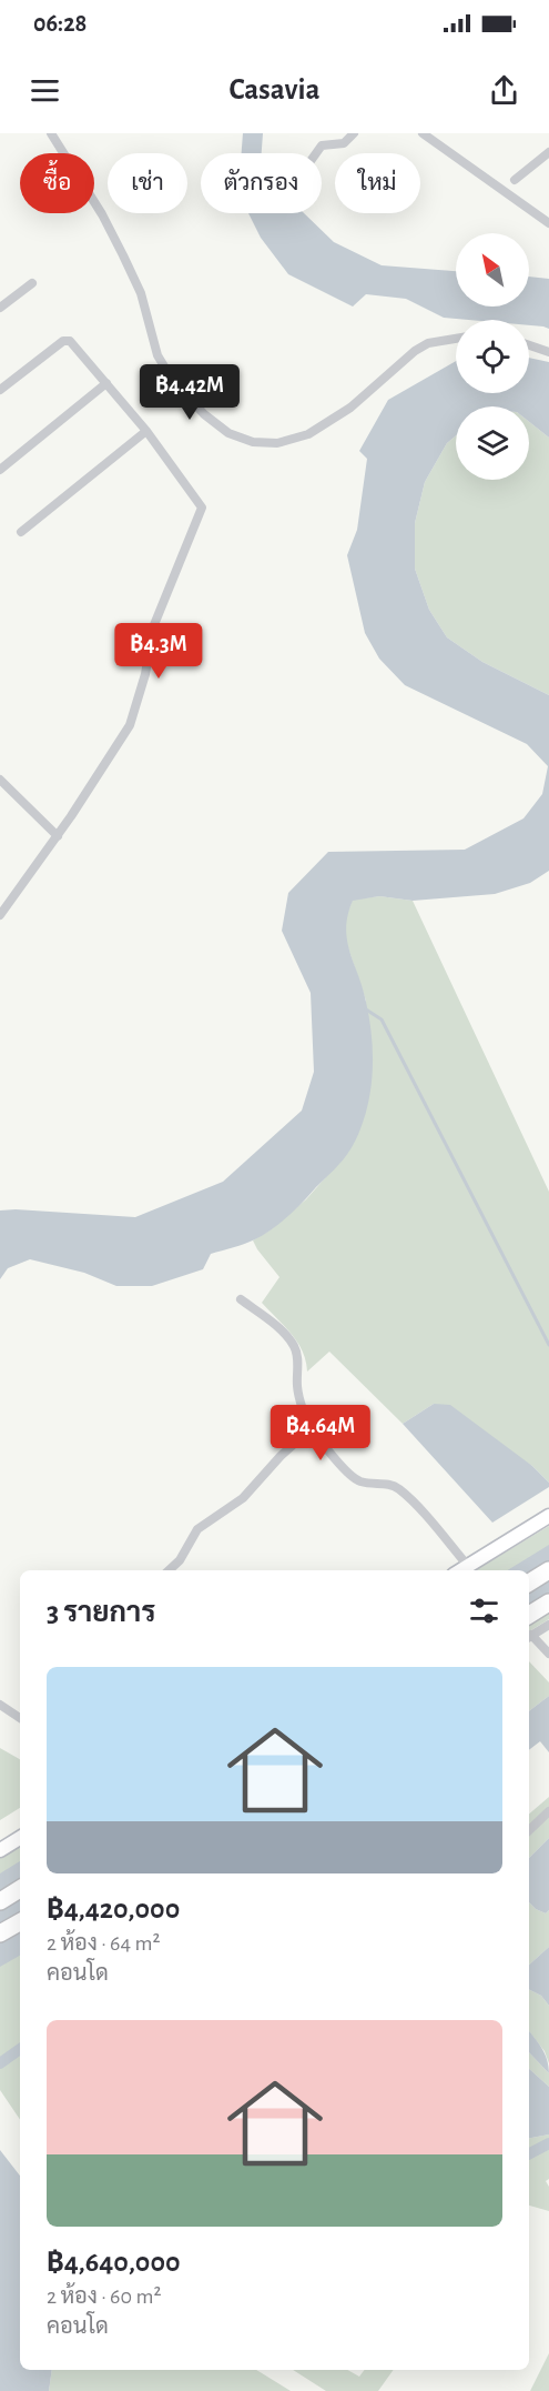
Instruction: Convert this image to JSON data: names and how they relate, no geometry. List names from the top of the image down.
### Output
{
  "north": "top left",
  "page": {
    "status": "06:28",
    "header": "Casavia",
    "chip": [
      "ซื้อ",
      "เช่า",
      "ตัวกรอง",
      "ใหม่"
    ],
    "price": ["฿4.42M", "฿4.3M", "฿4.64M"],
    "heading": "3 รายการ",
    "list": [
      {
        "name": "฿4,420,000",
        "note": "2 ห้อง · 64 m² · คอนโด"
      },
      {
        "name": "฿4,640,000",
        "note": "2 ห้อง · 60 m² · คอนโด"
      }
    ]
  }
}
